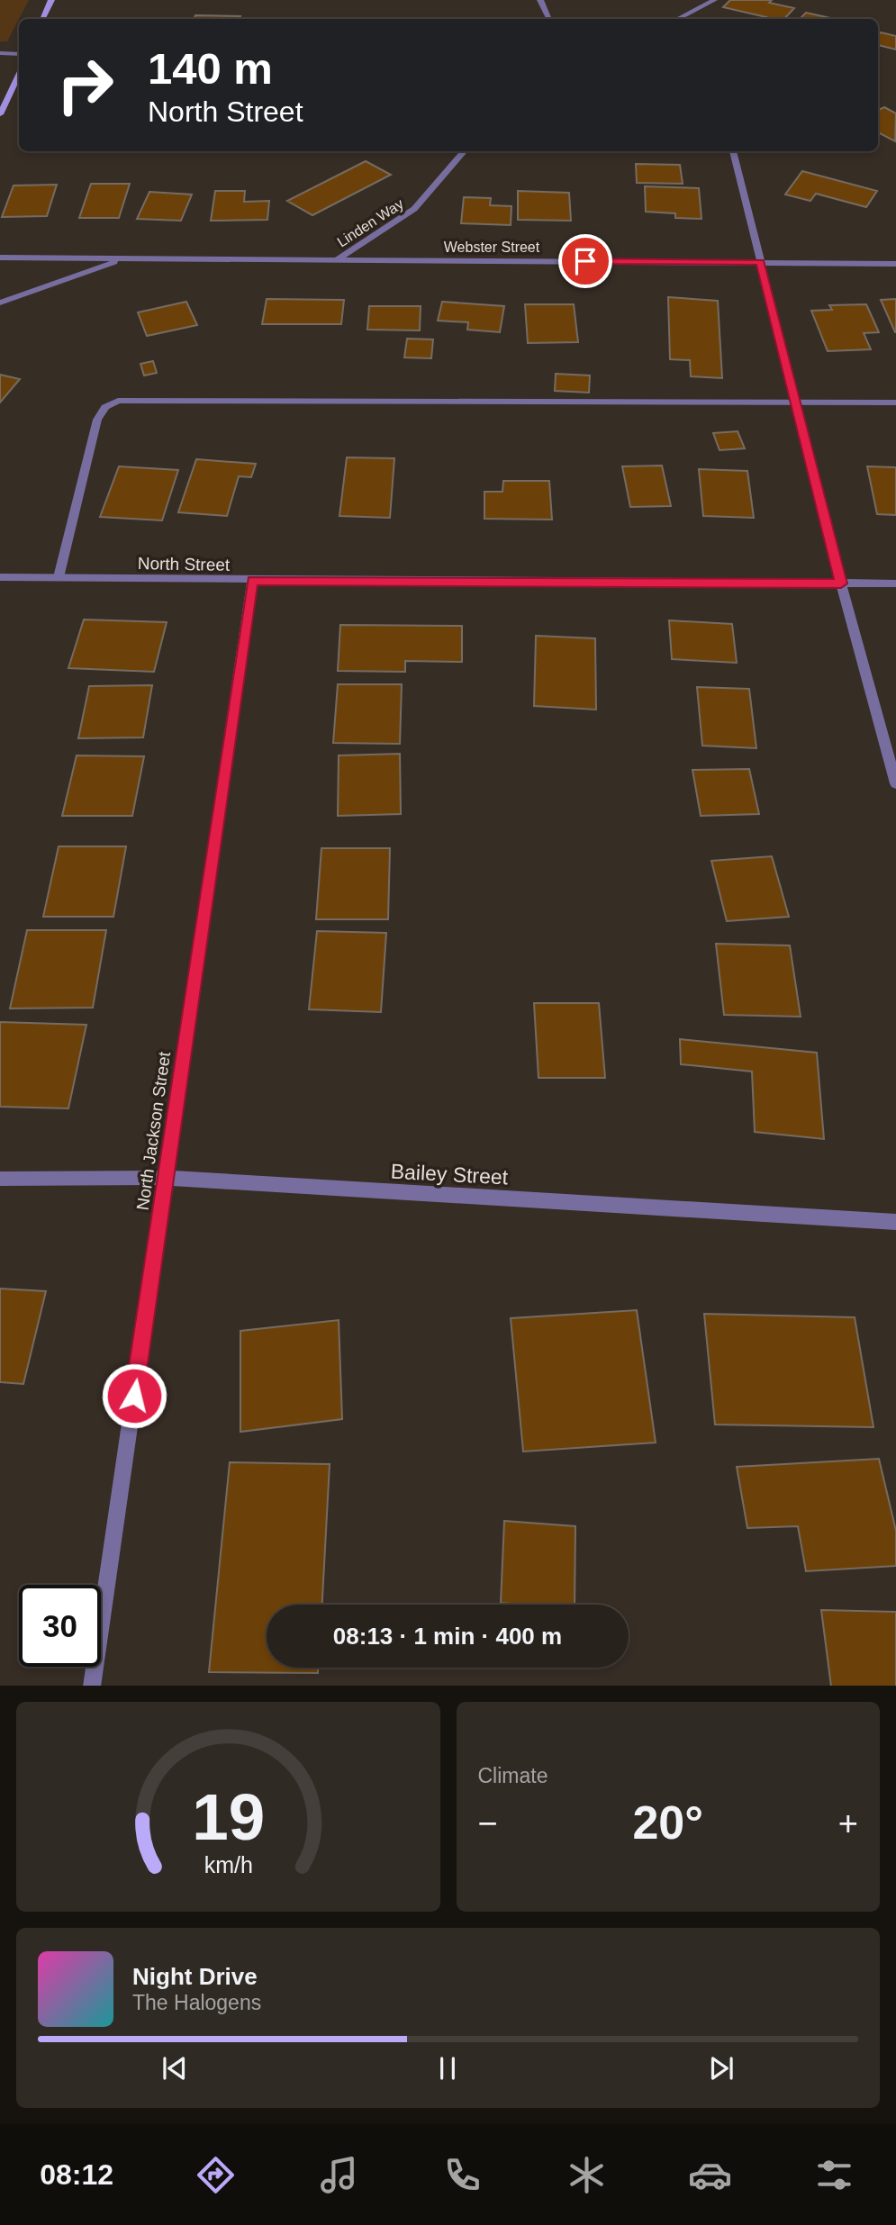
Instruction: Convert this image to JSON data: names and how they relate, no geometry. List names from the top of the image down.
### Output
{
  "streets": {
    "street": [
      "Linden Way",
      "Webster Street",
      "North Street",
      "North Jackson Street",
      "Bailey Street"
    ]
  },
  "crossings": [
    ["Linden Way", "Webster Street"],
    ["North Street", "North Jackson Street"],
    ["North Jackson Street", "Bailey Street"]
  ],
  "page": {
    "turn": ["140 m", "North Street"],
    "limit": "30",
    "trip": "08:13 · 1 min · 400 m",
    "tile": "Climate",
    "heat": ["−", "20°", "+"],
    "song": ["Night Drive", "The Halogens"],
    "tabs": "08:12",
    "gauge": ["19", "km/h"]
  }
}
